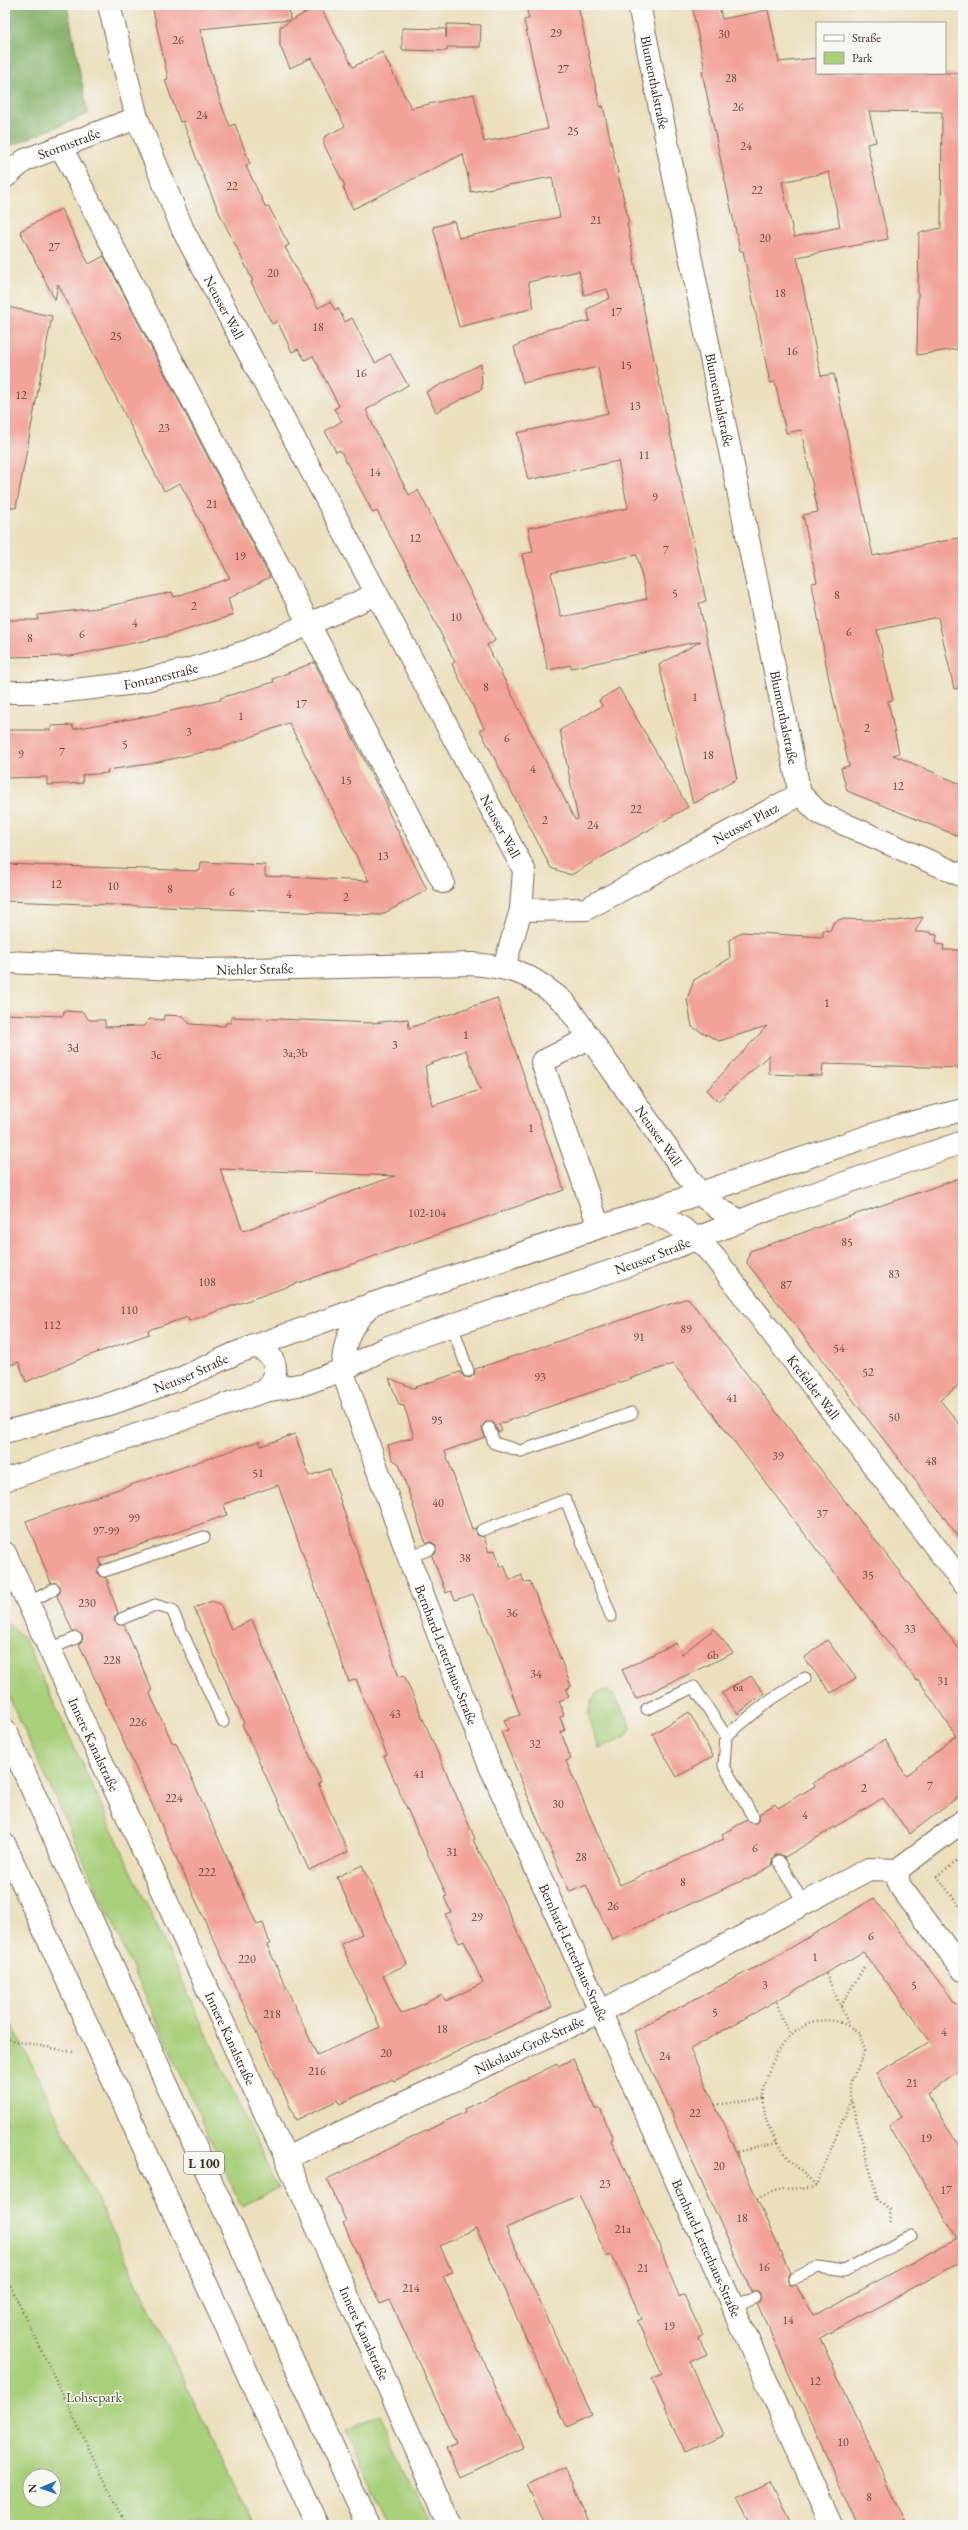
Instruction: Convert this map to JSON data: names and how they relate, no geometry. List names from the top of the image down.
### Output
{
  "streets": {
    "street": [
      "Blumenthalstraße",
      "Stormstraße",
      "Neusser Wall",
      "Fontanestraße",
      "Neusser Platz",
      "Niehler Straße",
      "Neusser Straße",
      "Krefelder Wall",
      "Bernhard-Letterhaus-Straße",
      "Innere Kanalstraße",
      "Nikolaus-Groß-Straße",
      "L 100"
    ]
  },
  "crossings": [
    ["Blumenthalstraße", "Neusser Platz"],
    ["Stormstraße", "Neusser Wall"],
    ["Neusser Wall", "Neusser Platz"],
    ["Neusser Wall", "Niehler Straße"],
    ["Neusser Wall", "Neusser Straße"],
    ["Neusser Straße", "Krefelder Wall"],
    ["Neusser Straße", "Bernhard-Letterhaus-Straße"],
    ["Bernhard-Letterhaus-Straße", "Nikolaus-Groß-Straße"],
    ["Innere Kanalstraße", "Nikolaus-Groß-Straße"]
  ],
  "parks": ["Lohsepark"],
  "house_numbers": [
    "29",
    "30",
    "26",
    "27",
    "28",
    "26",
    "24",
    "25",
    "24",
    "22",
    "22",
    "21",
    "20",
    "27",
    "20",
    "18",
    "17",
    "18",
    "25",
    "16",
    "15",
    "16",
    "12",
    "13",
    "23",
    "11",
    "14",
    "9",
    "21",
    "12",
    "7",
    "19",
    "5",
    "8",
    "2",
    "10",
    "4",
    "6",
    "6",
    "8",
    "8",
    "1",
    "17",
    "1",
    "2",
    "3",
    "6",
    "5",
    "7",
    "9",
    "18",
    "4",
    "15",
    "12",
    "22",
    "2",
    "24",
    "13",
    "12",
    "10",
    "8",
    "6",
    "4",
    "2",
    "1",
    "1",
    "3",
    "3d",
    "3a;3b",
    "3c",
    "1",
    "102-104",
    "85",
    "83",
    "108",
    "87",
    "110",
    "112",
    "89",
    "91",
    "54",
    "52",
    "93",
    "41",
    "50",
    "95",
    "39",
    "48",
    "51",
    "40",
    "37",
    "99",
    "97-99",
    "38",
    "35",
    "230",
    "36",
    "33",
    "6b",
    "228",
    "34",
    "31",
    "6a",
    "43",
    "226",
    "32",
    "41",
    "7",
    "2",
    "224",
    "30",
    "4",
    "6",
    "31",
    "28",
    "222",
    "8",
    "26",
    "29",
    "6",
    "1",
    "220",
    "3",
    "5",
    "5",
    "218",
    "18",
    "4",
    "20",
    "24",
    "216",
    "21",
    "22",
    "19",
    "20",
    "23",
    "17",
    "18",
    "21a",
    "16",
    "21",
    "214",
    "14",
    "19",
    "12",
    "10",
    "8"
  ],
  "legend": ["Straße", "Park"],
  "north": "left"
}
